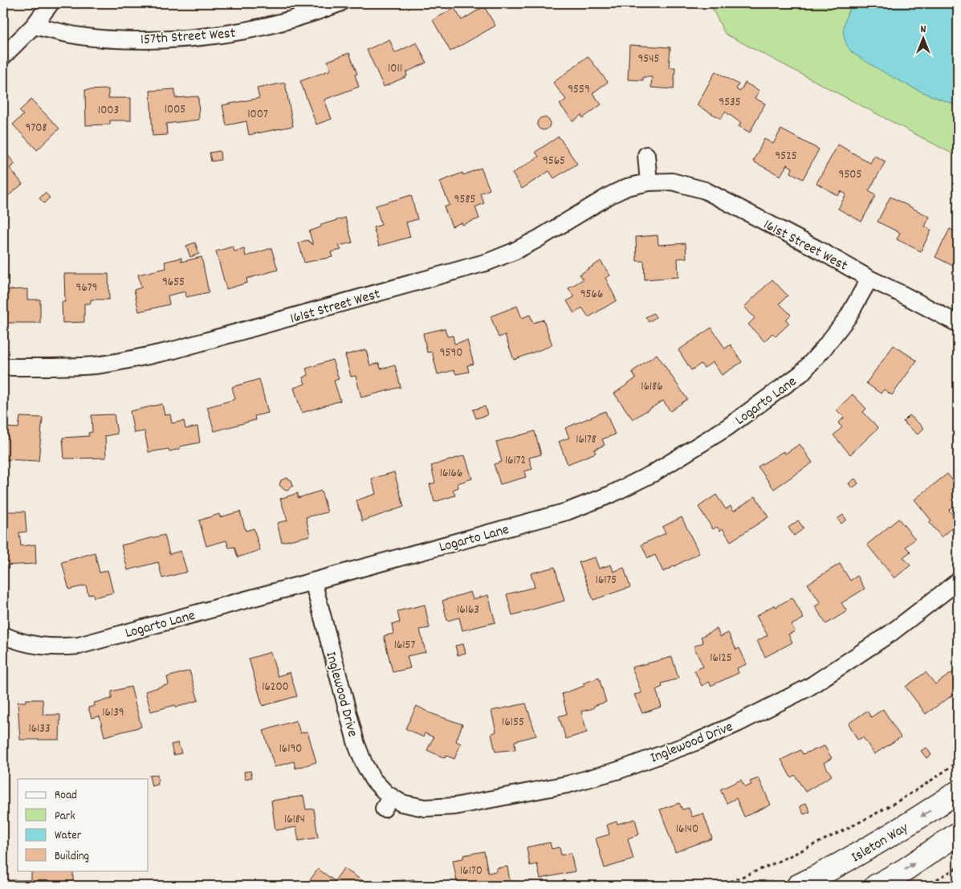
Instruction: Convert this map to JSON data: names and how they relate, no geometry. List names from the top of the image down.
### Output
{
  "streets": {
    "main road": ["Isleton Way"],
    "street": [
      "157th Street West",
      "161st Street West",
      "Logarto Lane",
      "Inglewood Drive"
    ]
  },
  "crossings": [
    ["161st Street West", "Logarto Lane"],
    ["Logarto Lane", "Inglewood Drive"]
  ],
  "house_numbers": [
    "9545",
    "1011",
    "9559",
    "9535",
    "1005",
    "1003",
    "1007",
    "9708",
    "9525",
    "9565",
    "9505",
    "9585",
    "9655",
    "9679",
    "9566",
    "9590",
    "16186",
    "16178",
    "16172",
    "16166",
    "16175",
    "16163",
    "16157",
    "16125",
    "16200",
    "16139",
    "16155",
    "16133",
    "16190",
    "16184",
    "16140",
    "16170"
  ],
  "legend": [
    "Road",
    "Park",
    "Water",
    "Building"
  ],
  "north": "top"
}
